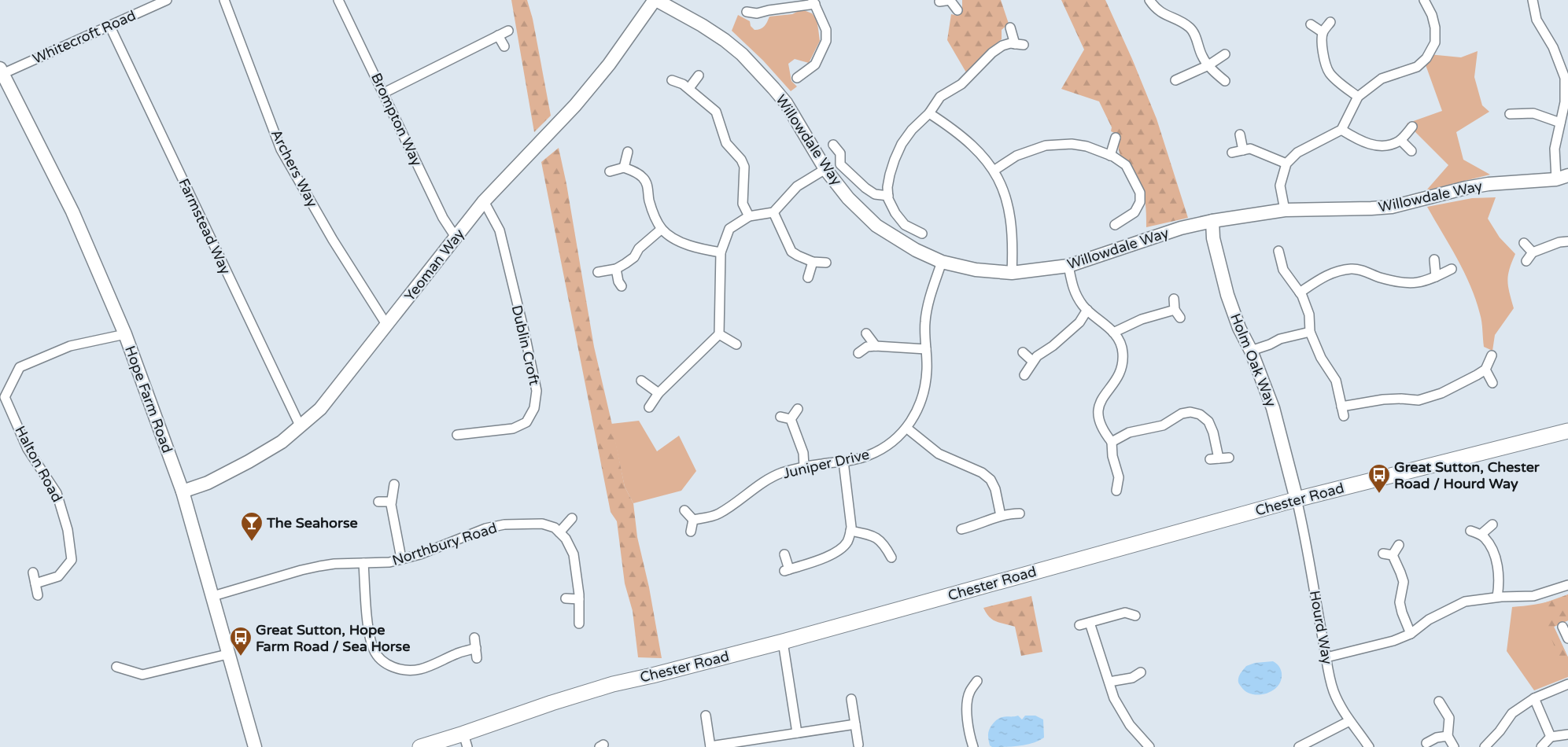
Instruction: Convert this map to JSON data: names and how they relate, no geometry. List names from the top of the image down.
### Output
{
  "streets": {
    "main road": ["Chester Road"],
    "street": [
      "Whitecroft Road",
      "Brompton Way",
      "Willowdale Way",
      "Archers Way",
      "Farmstead Way",
      "Yeoman Way",
      "Dublin Croft",
      "Holm Oak Way",
      "Hope Farm Road",
      "Halton Road",
      "Juniper Drive",
      "Northbury Road",
      "Hourd Way"
    ]
  },
  "crossings": [
    ["Whitecroft Road", "Farmstead Way"],
    ["Whitecroft Road", "Hope Farm Road"],
    ["Brompton Way", "Yeoman Way"],
    ["Willowdale Way", "Yeoman Way"],
    ["Willowdale Way", "Holm Oak Way"],
    ["Willowdale Way", "Juniper Drive"],
    ["Archers Way", "Yeoman Way"],
    ["Farmstead Way", "Yeoman Way"],
    ["Yeoman Way", "Dublin Croft"],
    ["Yeoman Way", "Hope Farm Road"],
    ["Holm Oak Way", "Chester Road"],
    ["Holm Oak Way", "Hourd Way"],
    ["Hope Farm Road", "Halton Road"],
    ["Hope Farm Road", "Northbury Road"],
    ["Chester Road", "Hourd Way"]
  ],
  "places": {
    "bus stop": ["Great Sutton, Chester Road / Hourd Way", "Great Sutton, Hope Farm Road / Sea Horse"],
    "bar": ["The Seahorse"]
  }
}
